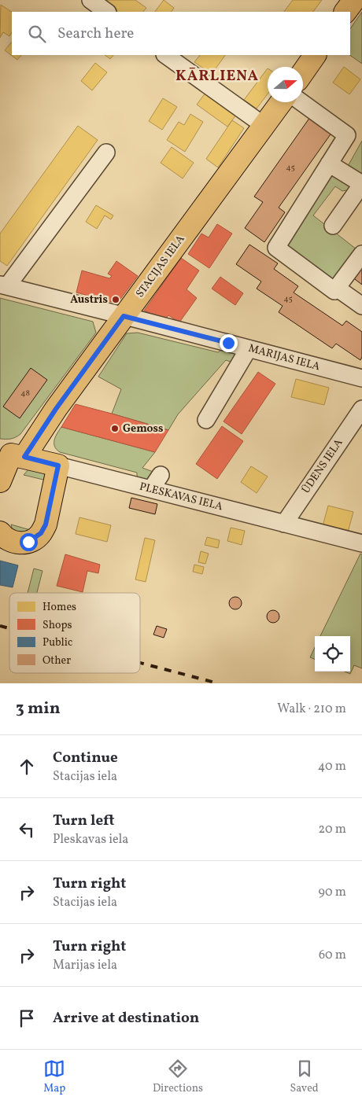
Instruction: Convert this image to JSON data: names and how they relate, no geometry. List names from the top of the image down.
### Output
{
  "streets": {
    "main road": ["STACIJAS IELA", "PLESKAVAS IELA"],
    "street": ["MARIJAS IELA", "ŪDENS IELA"]
  },
  "crossings": [
    ["STACIJAS IELA", "MARIJAS IELA"],
    ["STACIJAS IELA", "PLESKAVAS IELA"],
    ["ŪDENS IELA", "PLESKAVAS IELA"]
  ],
  "districts": ["KĀRLIENA"],
  "places": ["Austris", "Gemoss"],
  "house_numbers": ["45", "45", "48"],
  "legend": [
    "Homes",
    "Shops",
    "Public",
    "Other"
  ],
  "north": "right",
  "page": {
    "search": "Search here",
    "heading": ["3 min", "Walk · 210 m"],
    "list": [
      ["Continue", "Stacijas iela", "40 m"],
      ["Turn left", "Pleskavas iela", "20 m"],
      ["Turn right", "Stacijas iela", "90 m"],
      ["Turn right", "Marijas iela", "60 m"],
      "Arrive at destination"
    ],
    "nav": ["Map", "Directions", "Saved"]
  }
}
